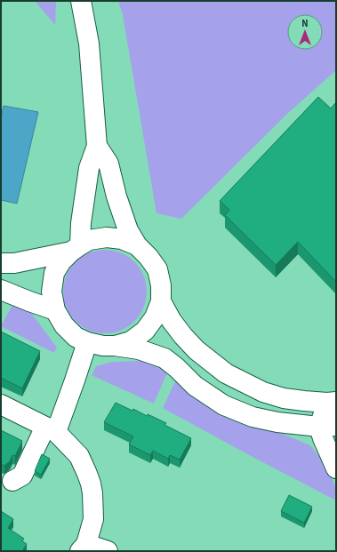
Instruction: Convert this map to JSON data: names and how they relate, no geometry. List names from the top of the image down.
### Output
{
  "north": "top"
}
